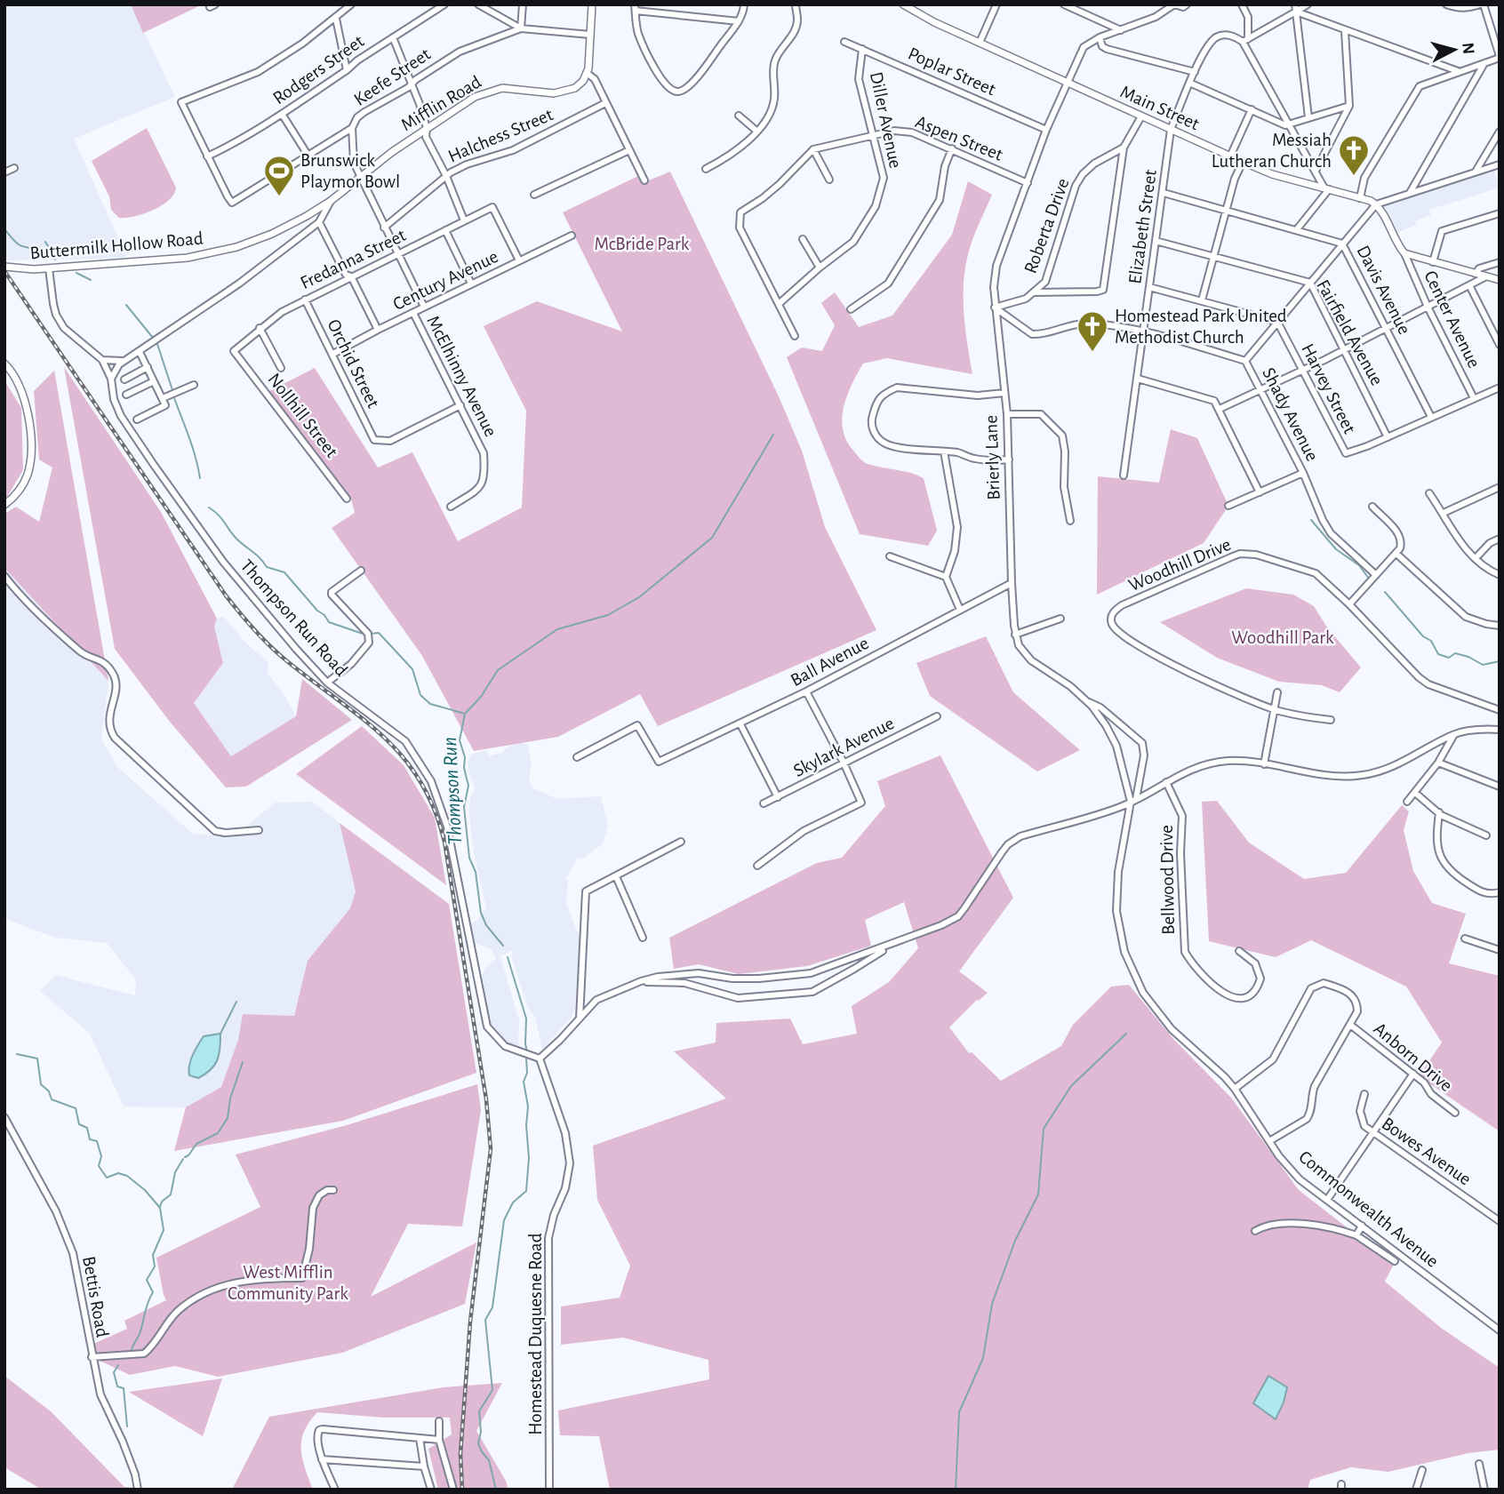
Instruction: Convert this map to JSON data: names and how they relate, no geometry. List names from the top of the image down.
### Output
{
  "streets": {
    "main road": ["Mifflin Road", "Main Street", "Buttermilk Hollow Road"],
    "street": [
      "Rodgers Street",
      "Poplar Street",
      "Keefe Street",
      "Diller Avenue",
      "Halchess Street",
      "Aspen Street",
      "Roberta Drive",
      "Elizabeth Street",
      "Fredanna Street",
      "Century Avenue",
      "Davis Avenue",
      "Center Avenue",
      "Fairfield Avenue",
      "Orchid Street",
      "McElhinny Avenue",
      "Harvey Street",
      "Shady Avenue",
      "Nollhill Street",
      "Brierly Lane",
      "Woodhill Drive",
      "Thompson Run Road",
      "Ball Avenue",
      "Skylark Avenue",
      "Bellwood Drive",
      "Anborn Drive",
      "Bowes Avenue",
      "Commonwealth Avenue",
      "Bettis Road",
      "Homestead Duquesne Road"
    ]
  },
  "crossings": [
    ["Rodgers Street", "Keefe Street"],
    ["Poplar Street", "Diller Avenue"],
    ["Poplar Street", "Brierly Lane"],
    ["Keefe Street", "McElhinny Avenue"],
    ["Mifflin Road", "Buttermilk Hollow Road"],
    ["Mifflin Road", "McElhinny Avenue"],
    ["Main Street", "Elizabeth Street"],
    ["Main Street", "Brierly Lane"],
    ["Diller Avenue", "Aspen Street"],
    ["Halchess Street", "McElhinny Avenue"],
    ["Aspen Street", "Brierly Lane"],
    ["Roberta Drive", "Shady Avenue"],
    ["Roberta Drive", "Brierly Lane"],
    ["Elizabeth Street", "Davis Avenue"],
    ["Elizabeth Street", "Fairfield Avenue"],
    ["Elizabeth Street", "Shady Avenue"],
    ["Buttermilk Hollow Road", "Thompson Run Road"],
    ["Fredanna Street", "Century Avenue"],
    ["Fredanna Street", "Orchid Street"],
    ["Fredanna Street", "McElhinny Avenue"],
    ["Fredanna Street", "Nollhill Street"],
    ["Century Avenue", "Orchid Street"],
    ["Century Avenue", "McElhinny Avenue"],
    ["Fairfield Avenue", "Harvey Street"],
    ["Orchid Street", "McElhinny Avenue"],
    ["Shady Avenue", "Brierly Lane"],
    ["Brierly Lane", "Ball Avenue"],
    ["Brierly Lane", "Commonwealth Avenue"],
    ["Thompson Run Road", "Homestead Duquesne Road"]
  ],
  "water": ["Thompson Run"],
  "parks": ["McBride Park", "Woodhill Park", "West Mifflin Community Park"],
  "places": {
    "church": ["Messiah Lutheran Church", "Homestead Park United Methodist Church"],
    "sports": ["Brunswick Playmor Bowl"]
  },
  "north": "right"
}
